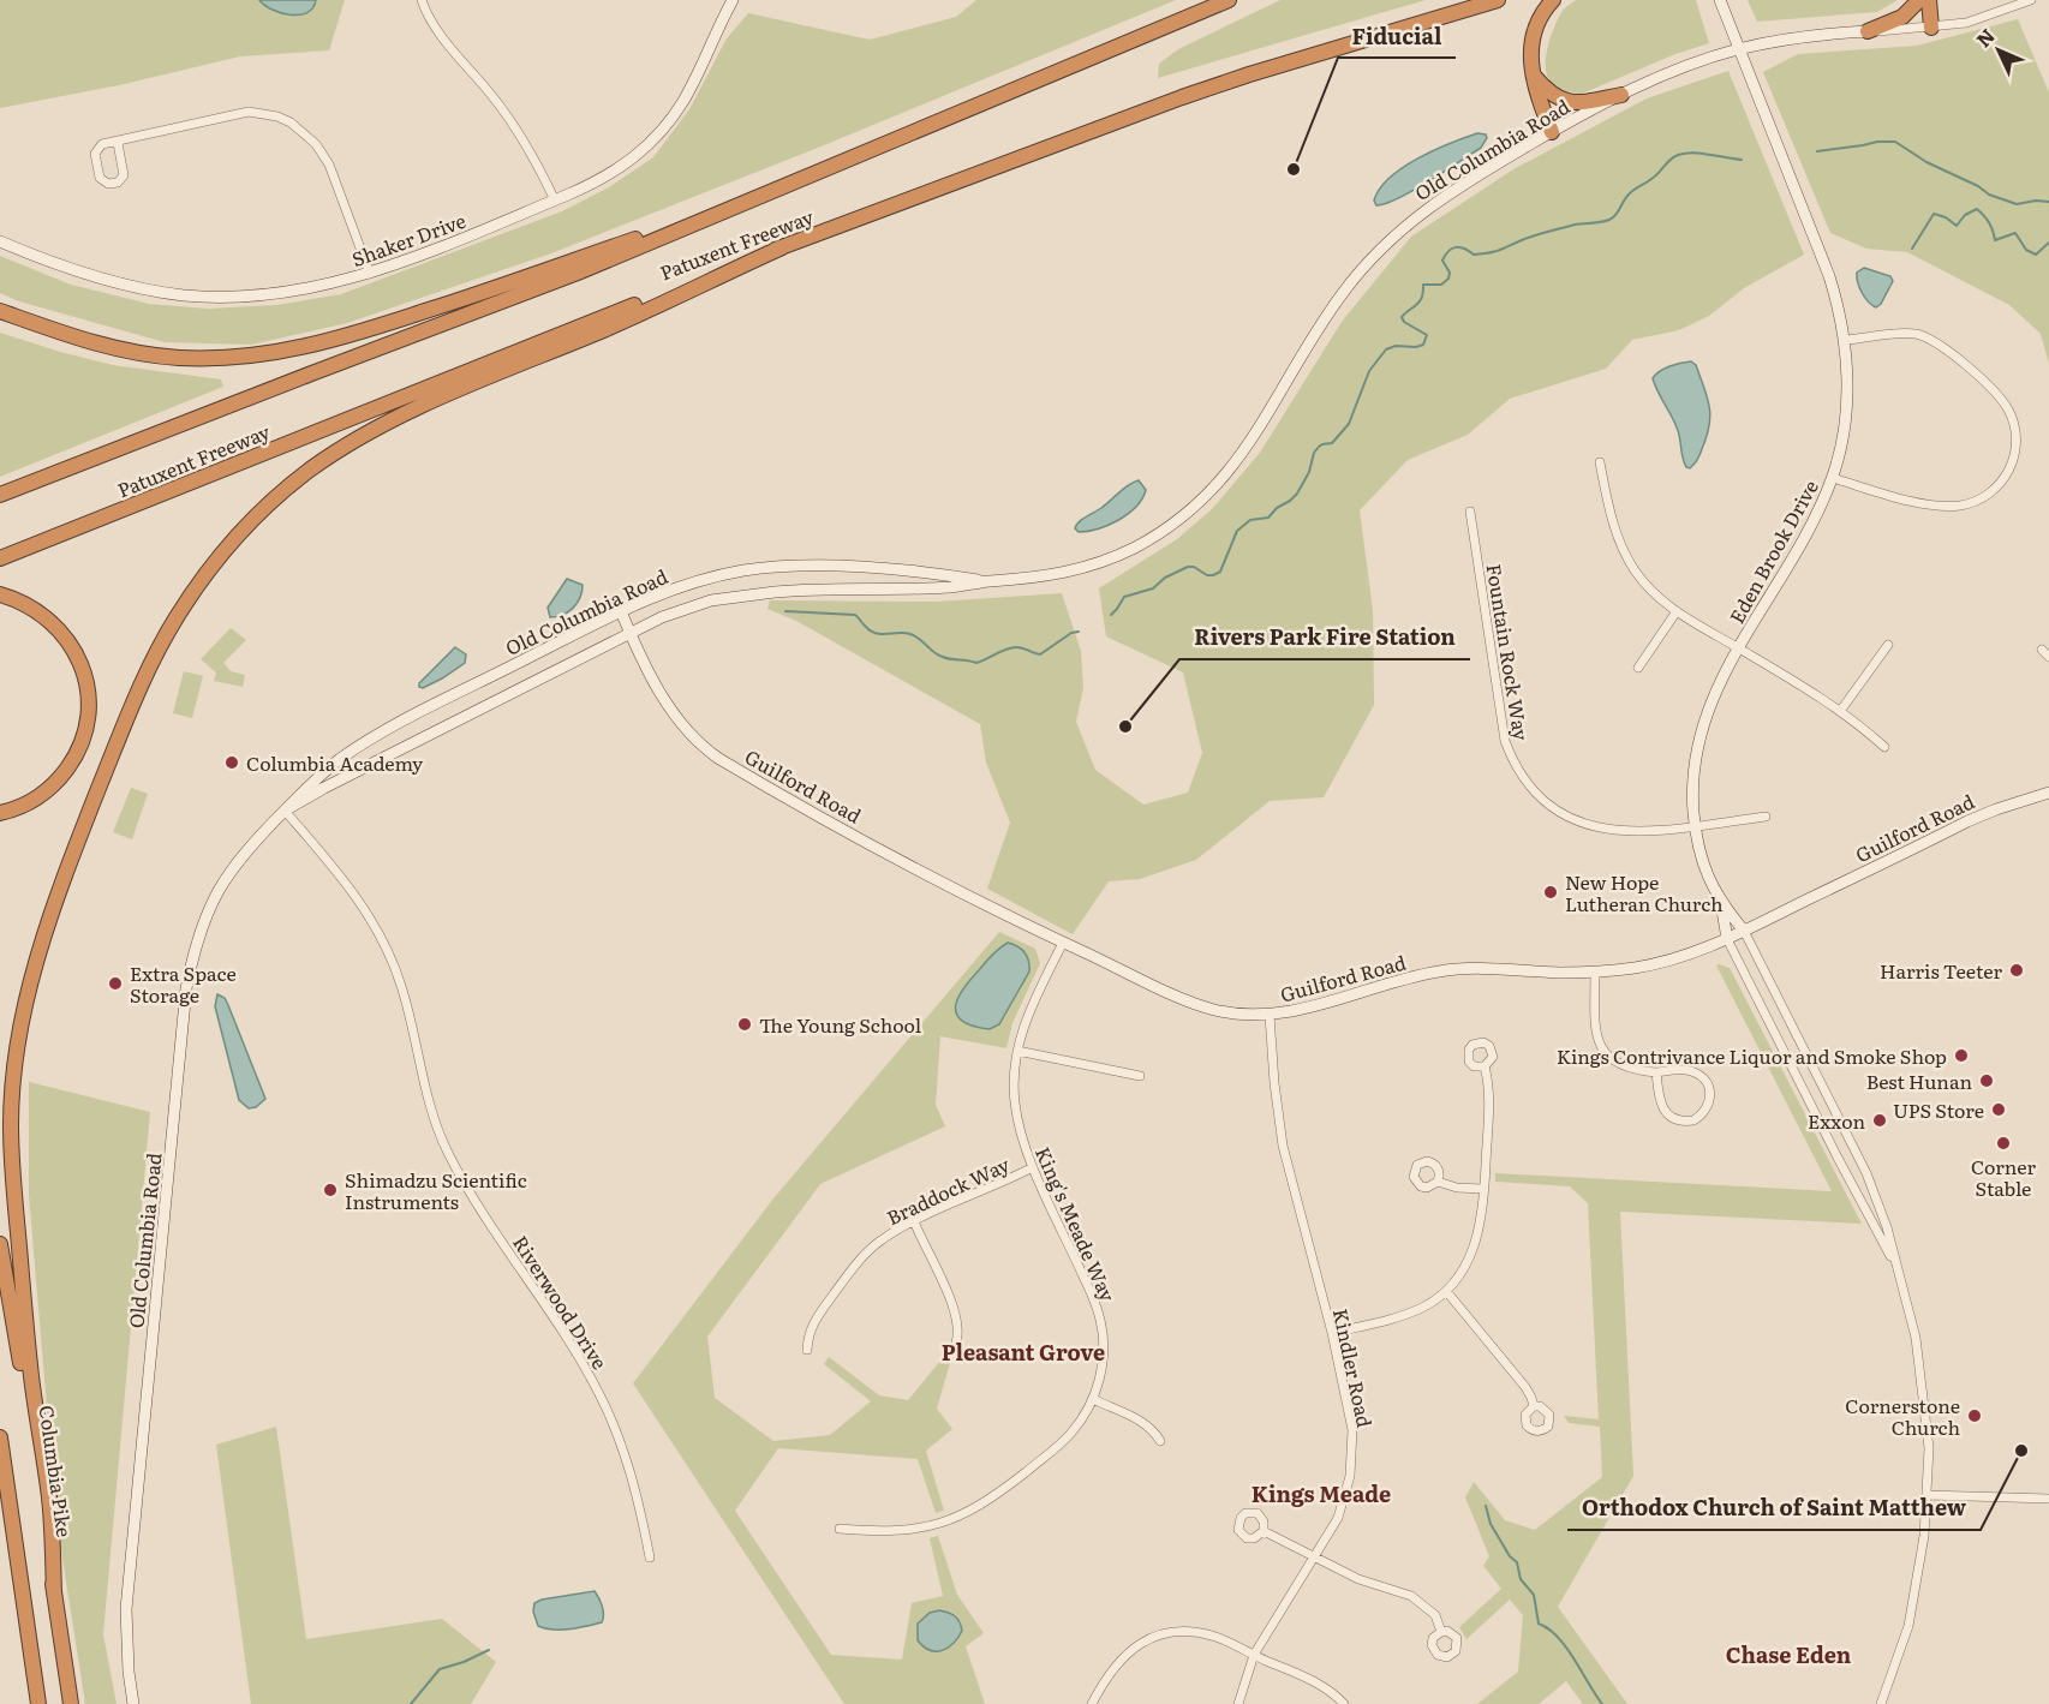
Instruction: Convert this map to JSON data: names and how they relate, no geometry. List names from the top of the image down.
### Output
{
  "streets": {
    "highway": ["Patuxent Freeway", "Columbia Pike"],
    "street": [
      "Old Columbia Road",
      "Shaker Drive",
      "Eden Brook Drive",
      "Fountain Rock Way",
      "Guilford Road",
      "Braddock Way",
      "King's Meade Way",
      "Riverwood Drive",
      "Kindler Road"
    ]
  },
  "crossings": [
    ["Old Columbia Road", "Eden Brook Drive"],
    ["Old Columbia Road", "Guilford Road"],
    ["Old Columbia Road", "Riverwood Drive"],
    ["Eden Brook Drive", "Fountain Rock Way"],
    ["Eden Brook Drive", "Guilford Road"],
    ["Guilford Road", "King's Meade Way"],
    ["Guilford Road", "Kindler Road"],
    ["Braddock Way", "King's Meade Way"]
  ],
  "districts": ["Pleasant Grove", "Kings Meade", "Chase Eden"],
  "places": [
    "Fiducial",
    "Rivers Park Fire Station",
    "Columbia Academy",
    "New Hope Lutheran Church",
    "Harris Teeter",
    "Extra Space Storage",
    "The Young School",
    "Kings Contrivance Liquor and Smoke Shop",
    "Best Hunan",
    "UPS Store",
    "Exxon",
    "Corner Stable",
    "Shimadzu Scientific Instruments",
    "Cornerstone Church",
    "Orthodox Church of Saint Matthew"
  ],
  "north": "top left"
}
